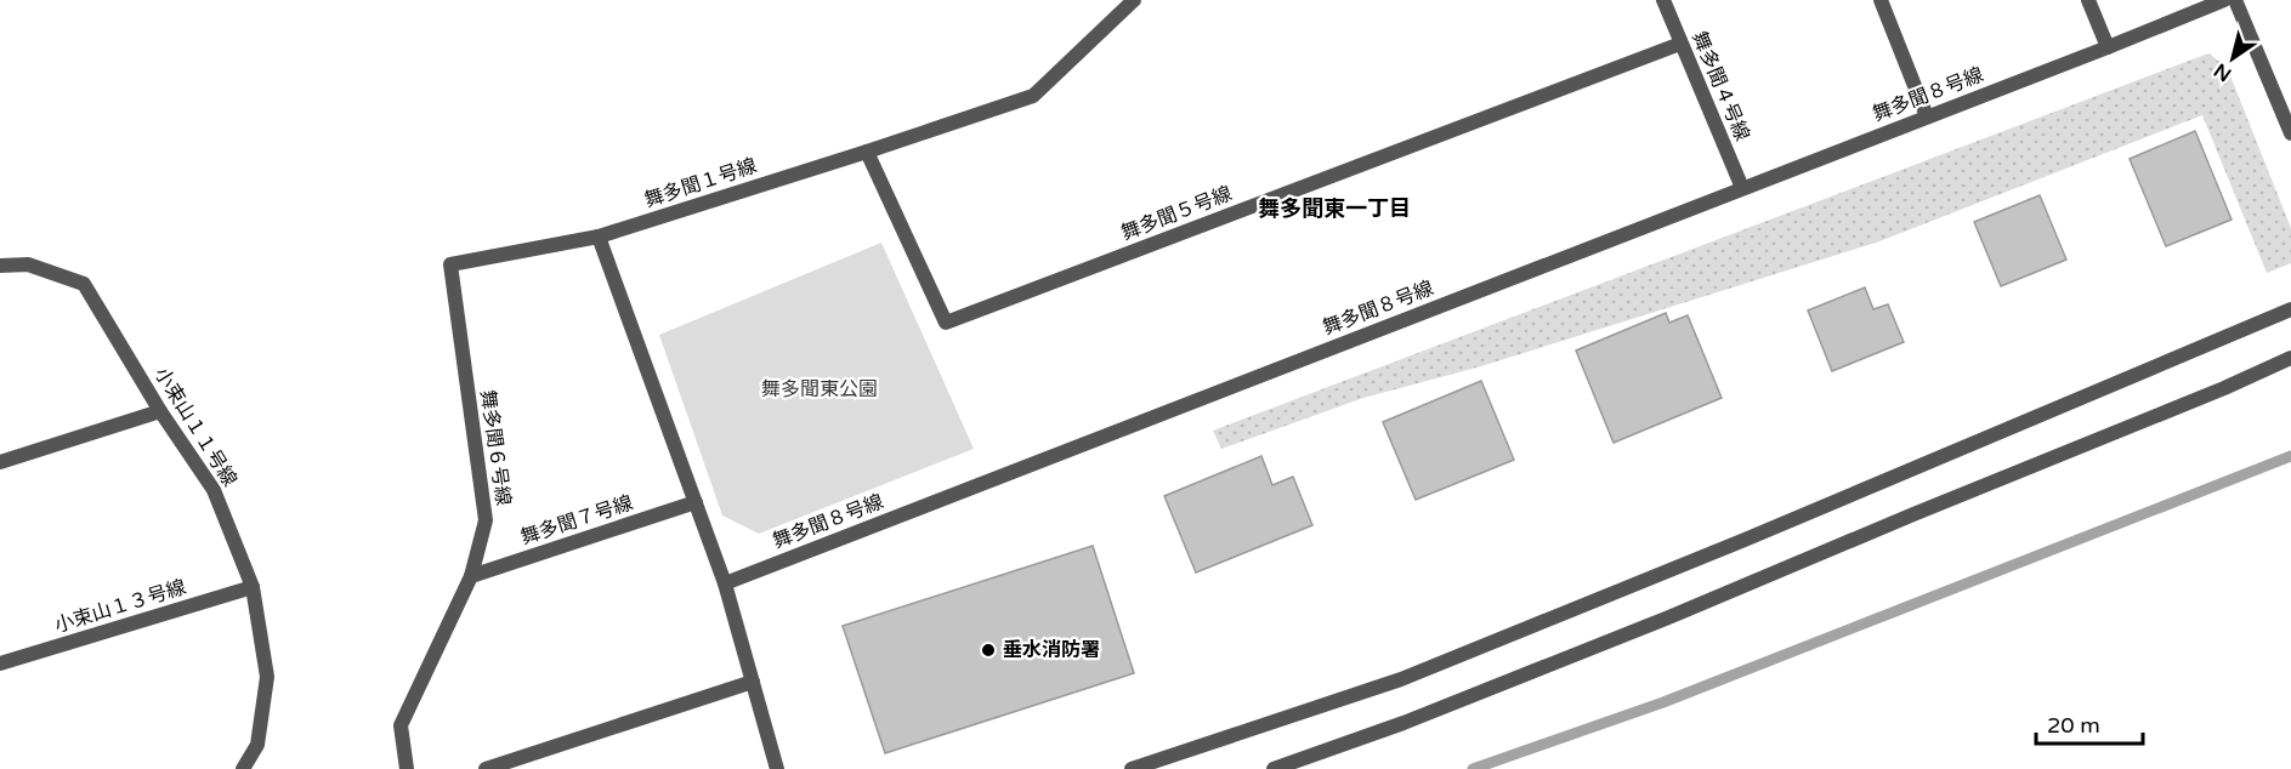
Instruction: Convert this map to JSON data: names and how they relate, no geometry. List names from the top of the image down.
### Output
{
  "streets": {
    "street": [
      "舞多聞４号線",
      "舞多聞８号線",
      "舞多聞１号線",
      "舞多聞５号線",
      "小束山１１号線",
      "舞多聞６号線",
      "舞多聞７号線",
      "小束山１３号線"
    ]
  },
  "crossings": [
    ["舞多聞４号線", "舞多聞８号線"],
    ["舞多聞４号線", "舞多聞５号線"],
    ["舞多聞１号線", "舞多聞５号線"],
    ["舞多聞１号線", "舞多聞６号線"],
    ["小束山１１号線", "小束山１３号線"],
    ["舞多聞６号線", "舞多聞７号線"]
  ],
  "districts": ["舞多聞東一丁目"],
  "parks": ["舞多聞東公園"],
  "places": ["垂水消防署"],
  "scale_bar": "20 m",
  "north": "bottom left"
}
